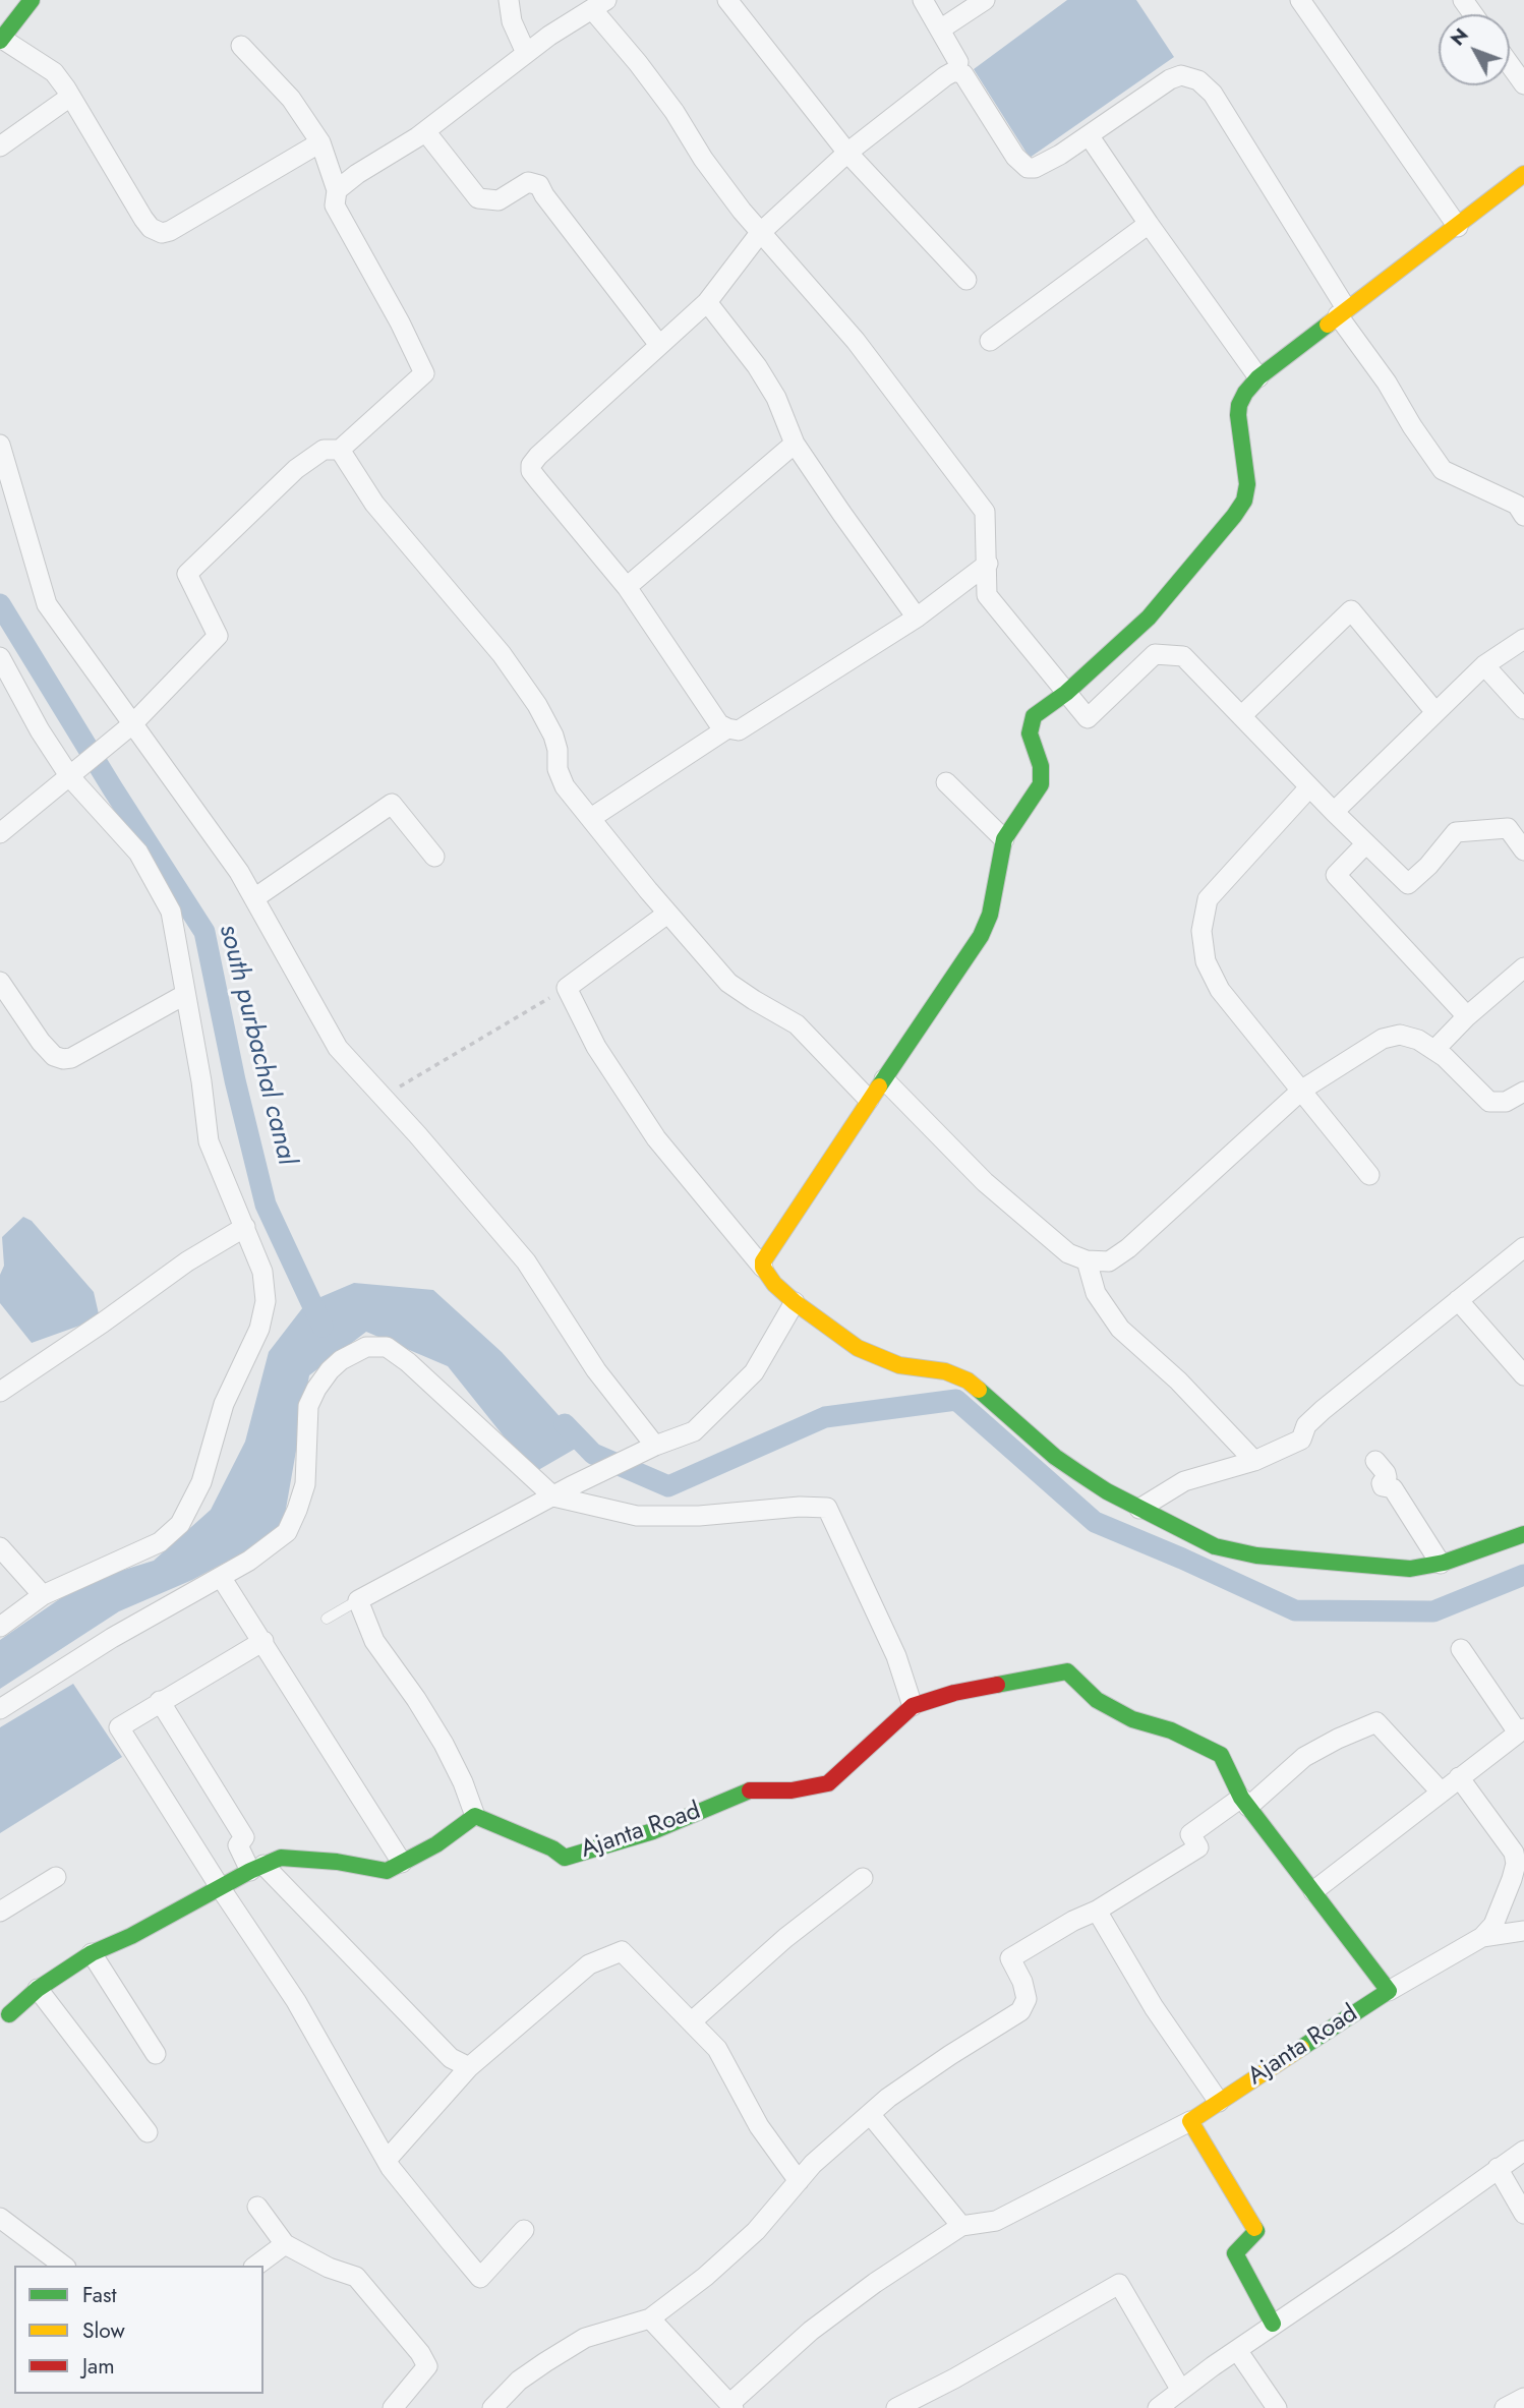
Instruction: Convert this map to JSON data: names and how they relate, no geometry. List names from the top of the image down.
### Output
{
  "streets": {
    "street": ["Ajanta Road"]
  },
  "water": ["south purbachal canal"],
  "legend": ["Fast", "Slow", "Jam"],
  "north": "top left"
}
